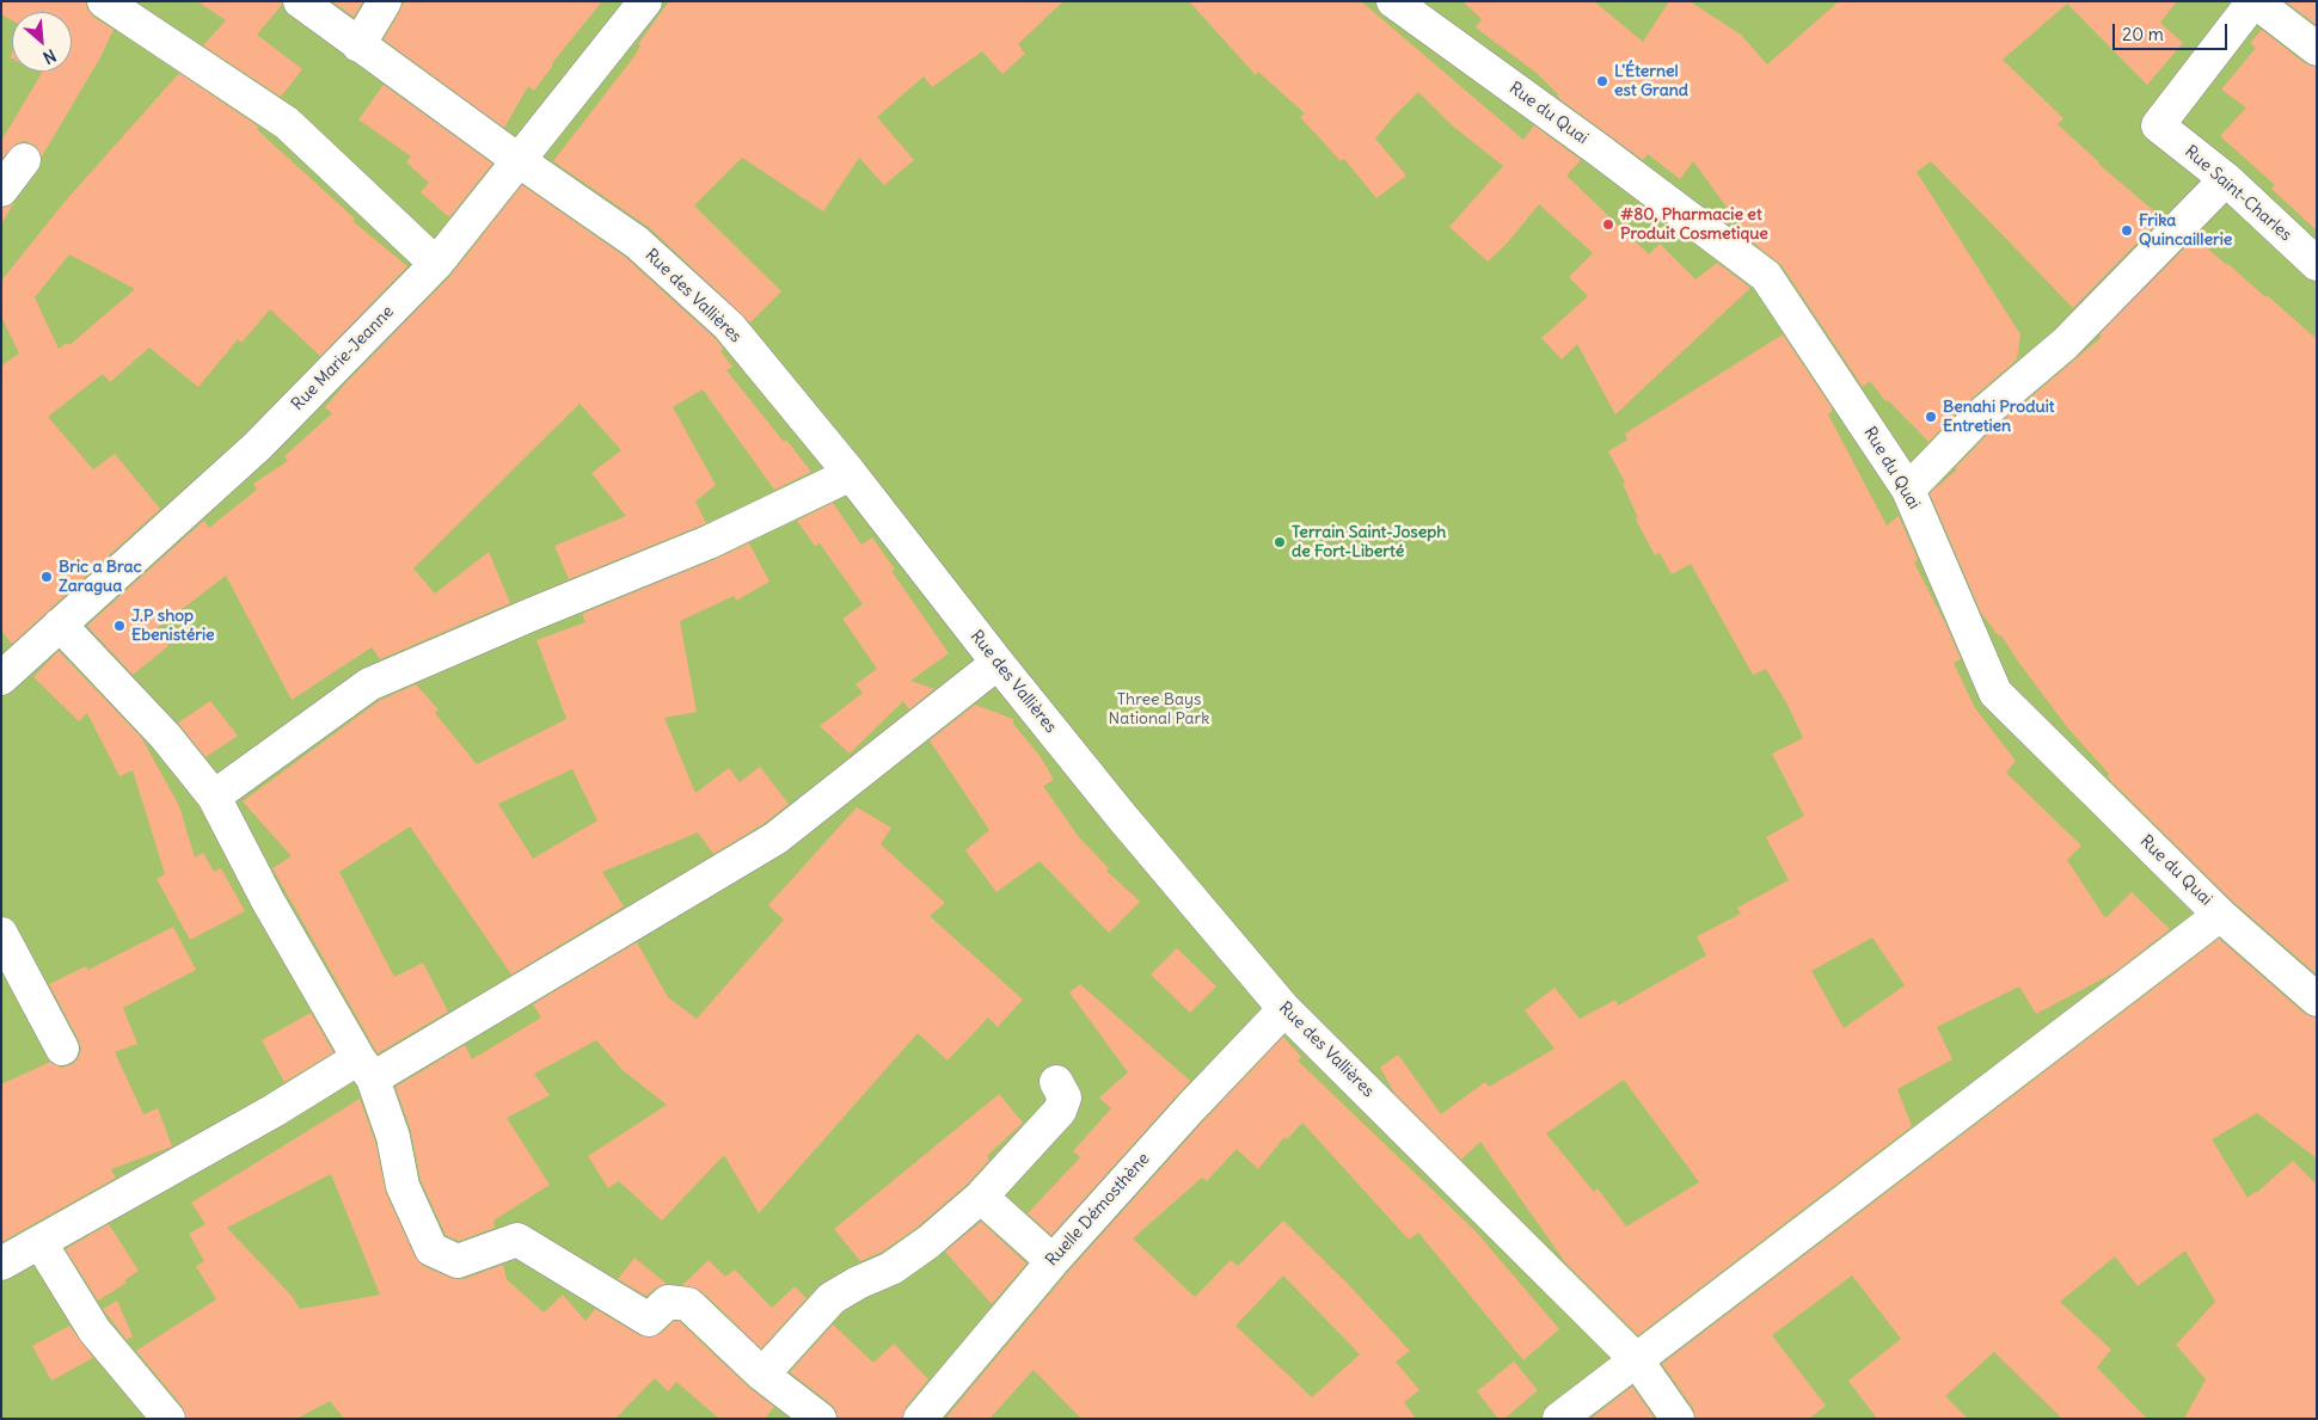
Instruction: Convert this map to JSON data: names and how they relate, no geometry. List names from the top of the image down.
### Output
{
  "streets": {
    "street": [
      "Rue du Quai",
      "Rue Saint-Charles",
      "Rue des Vallières",
      "Rue Marie-Jeanne",
      "Ruelle Démosthène"
    ]
  },
  "crossings": [
    ["Rue des Vallières", "Rue Marie-Jeanne"],
    ["Rue des Vallières", "Ruelle Démosthène"]
  ],
  "parks": ["Three Bays National Park"],
  "places": [
    "L'Éternel est Grand",
    "#80, Pharmacie et Produit Cosmetique",
    "Frika Quincaillerie",
    "Benahi Produit Entretien",
    "Terrain Saint-Joseph de Fort-Liberté",
    "Bric a Brac Zaragua",
    "J.P shop Ebenistérie"
  ],
  "scale_bar": "20 m",
  "north": "bottom right"
}
